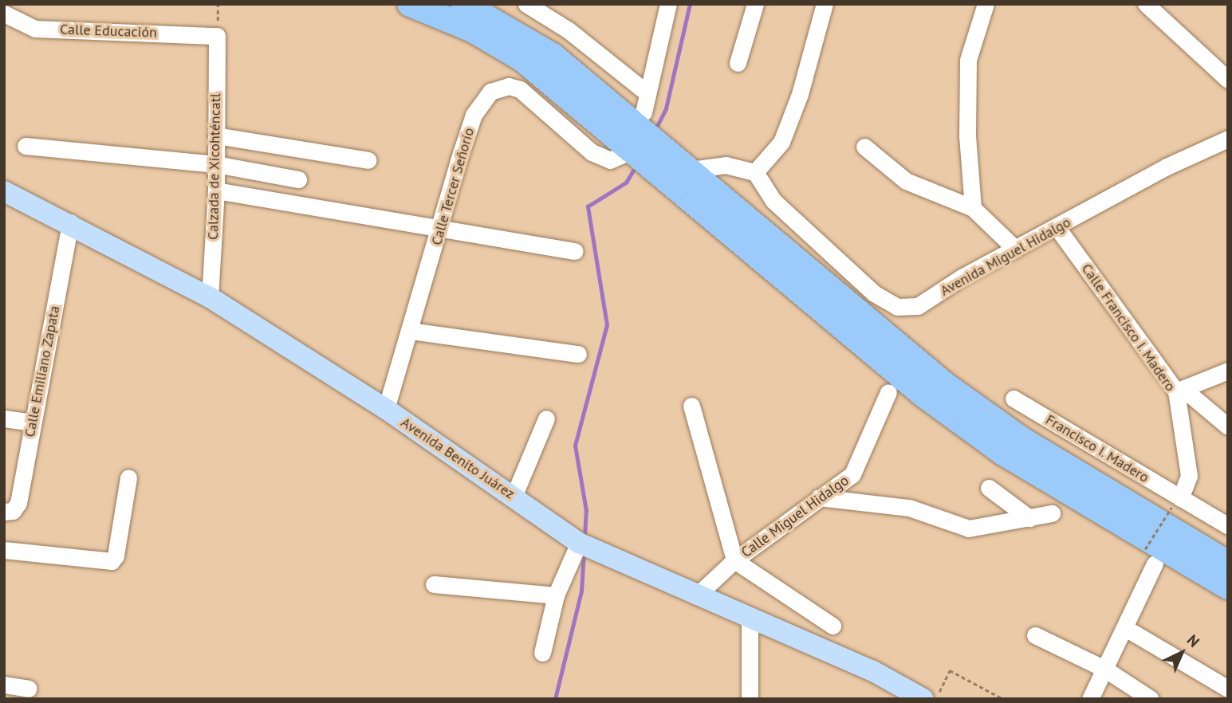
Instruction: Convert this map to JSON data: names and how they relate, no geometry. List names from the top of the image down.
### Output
{
  "streets": {
    "main road": ["Avenida Benito Juárez"],
    "street": [
      "Calle Educación",
      "Calzada de Xicohténcatl",
      "Calle Tercer Señorío",
      "Avenida Miguel Hidalgo",
      "Calle Francisco I. Madero",
      "Calle Emiliano Zapata",
      "Francisco I. Madero",
      "Calle Miguel Hidalgo"
    ]
  },
  "crossings": [
    ["Calle Educación", "Calzada de Xicohténcatl"],
    ["Calzada de Xicohténcatl", "Avenida Benito Juárez"],
    ["Calle Tercer Señorío", "Avenida Benito Juárez"],
    ["Avenida Miguel Hidalgo", "Calle Francisco I. Madero"],
    ["Calle Francisco I. Madero", "Francisco I. Madero"],
    ["Calle Emiliano Zapata", "Avenida Benito Juárez"],
    ["Avenida Benito Juárez", "Calle Miguel Hidalgo"]
  ],
  "north": "top right"
}
